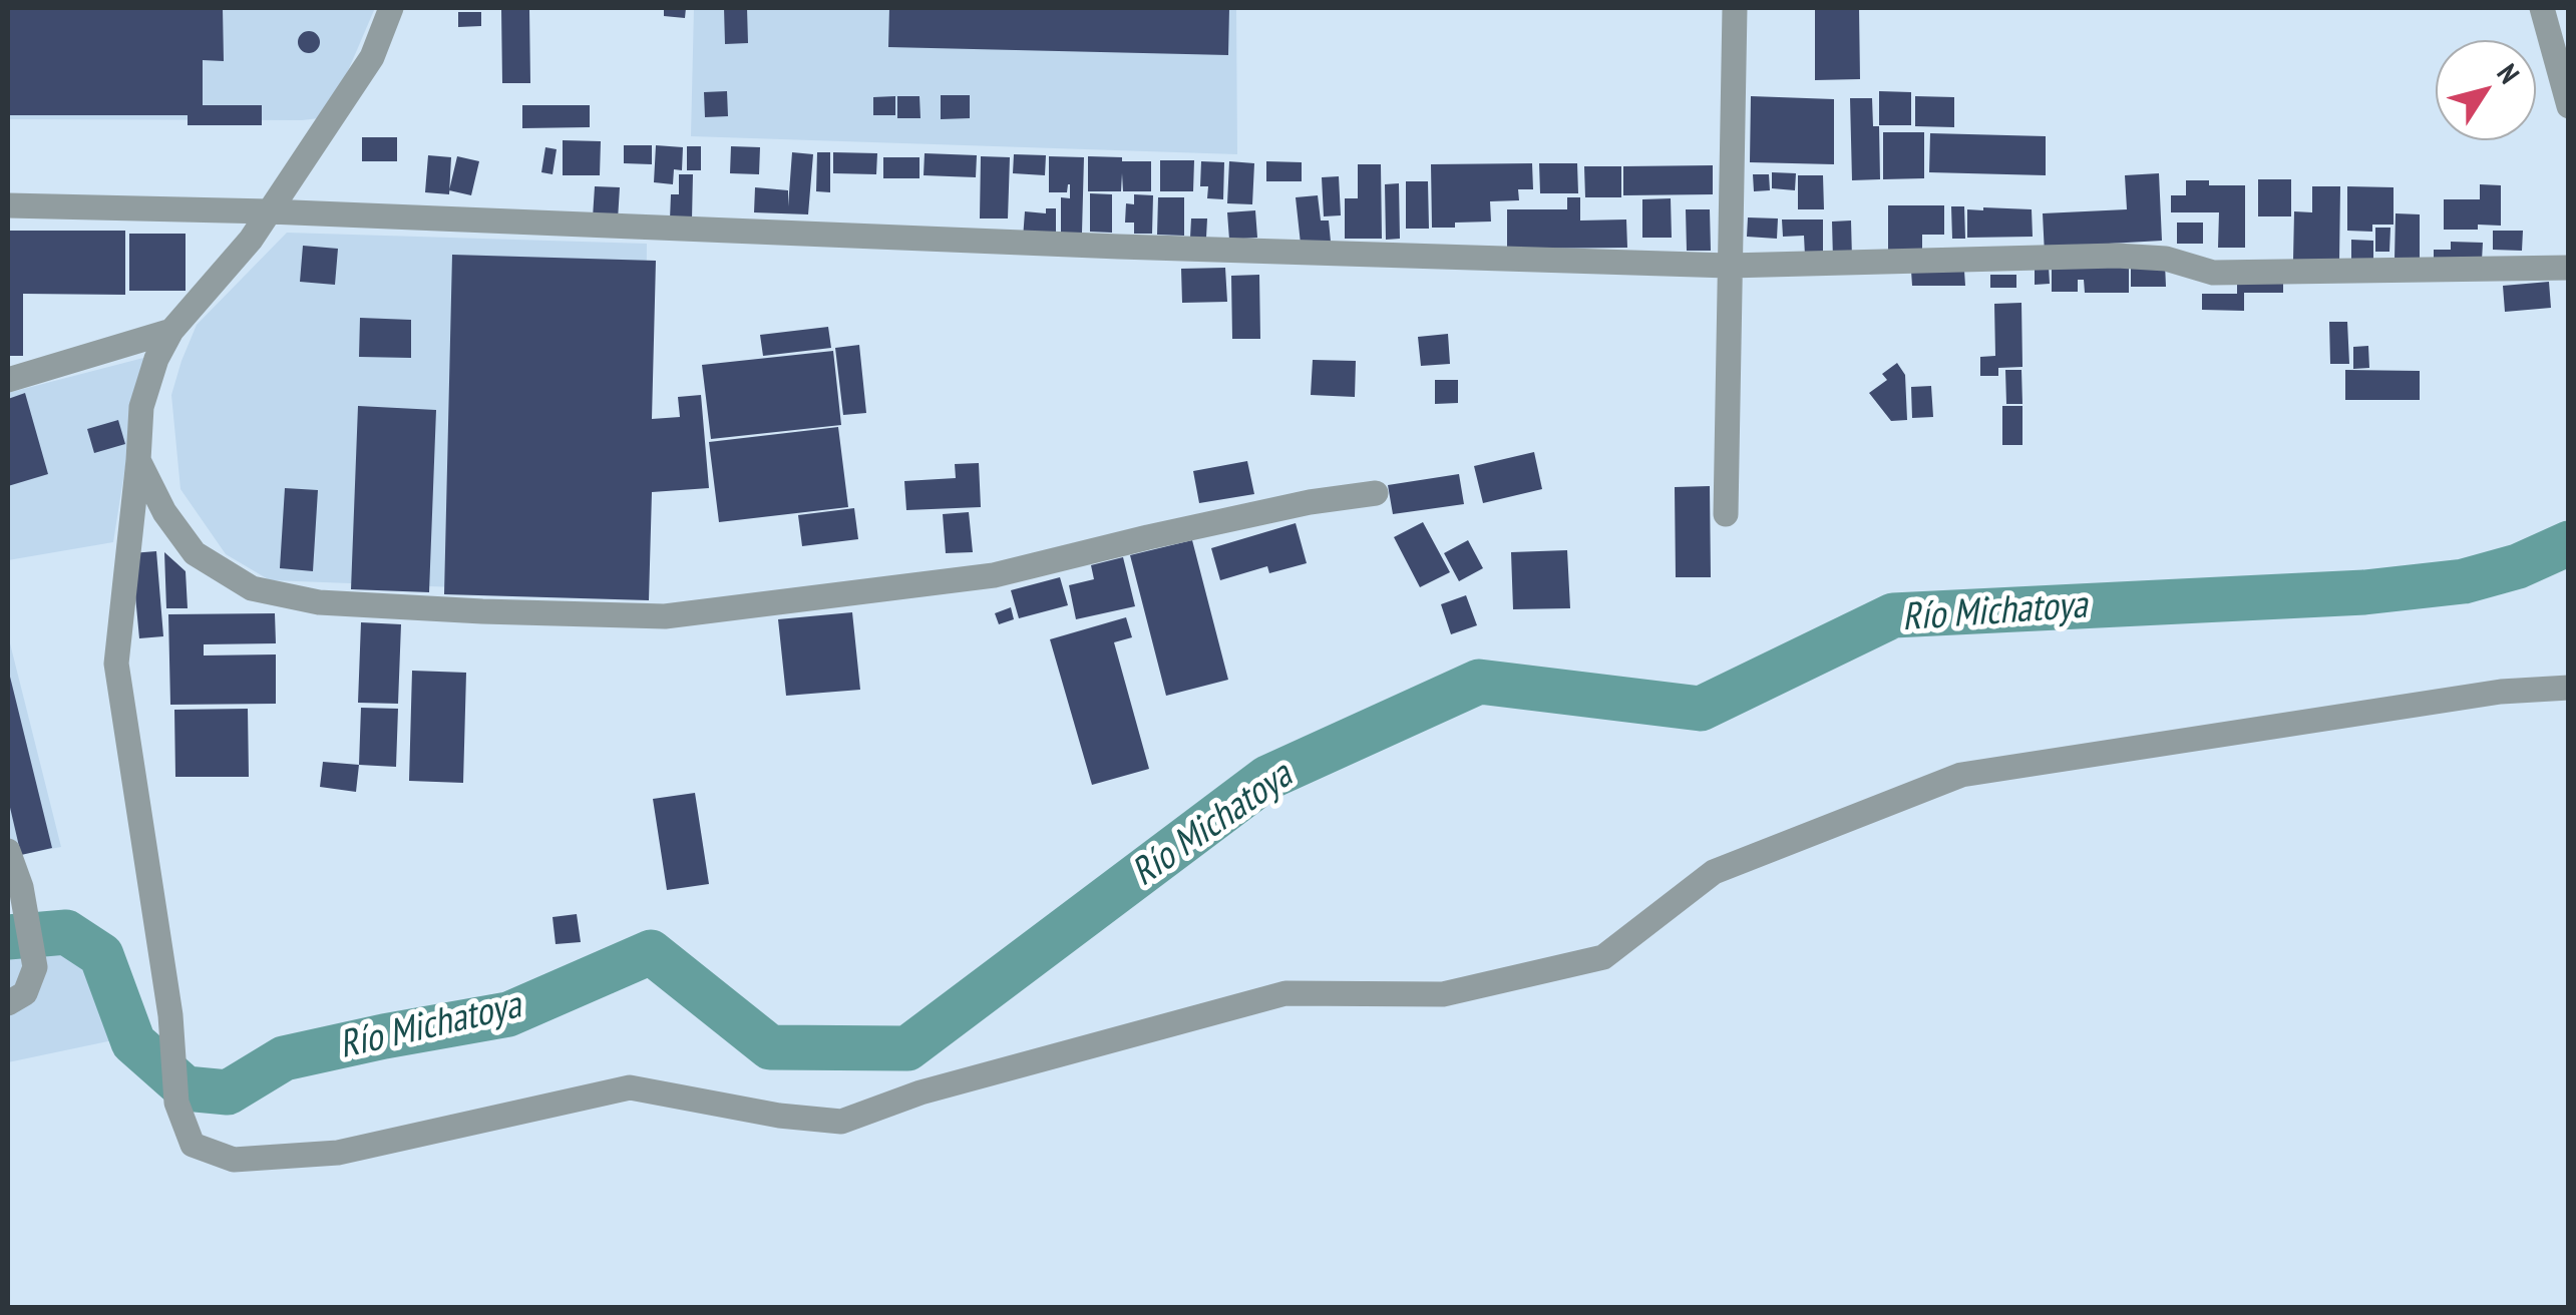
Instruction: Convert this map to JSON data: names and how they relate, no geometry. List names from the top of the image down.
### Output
{
  "water": ["Río Michatoya"],
  "north": "top right"
}
